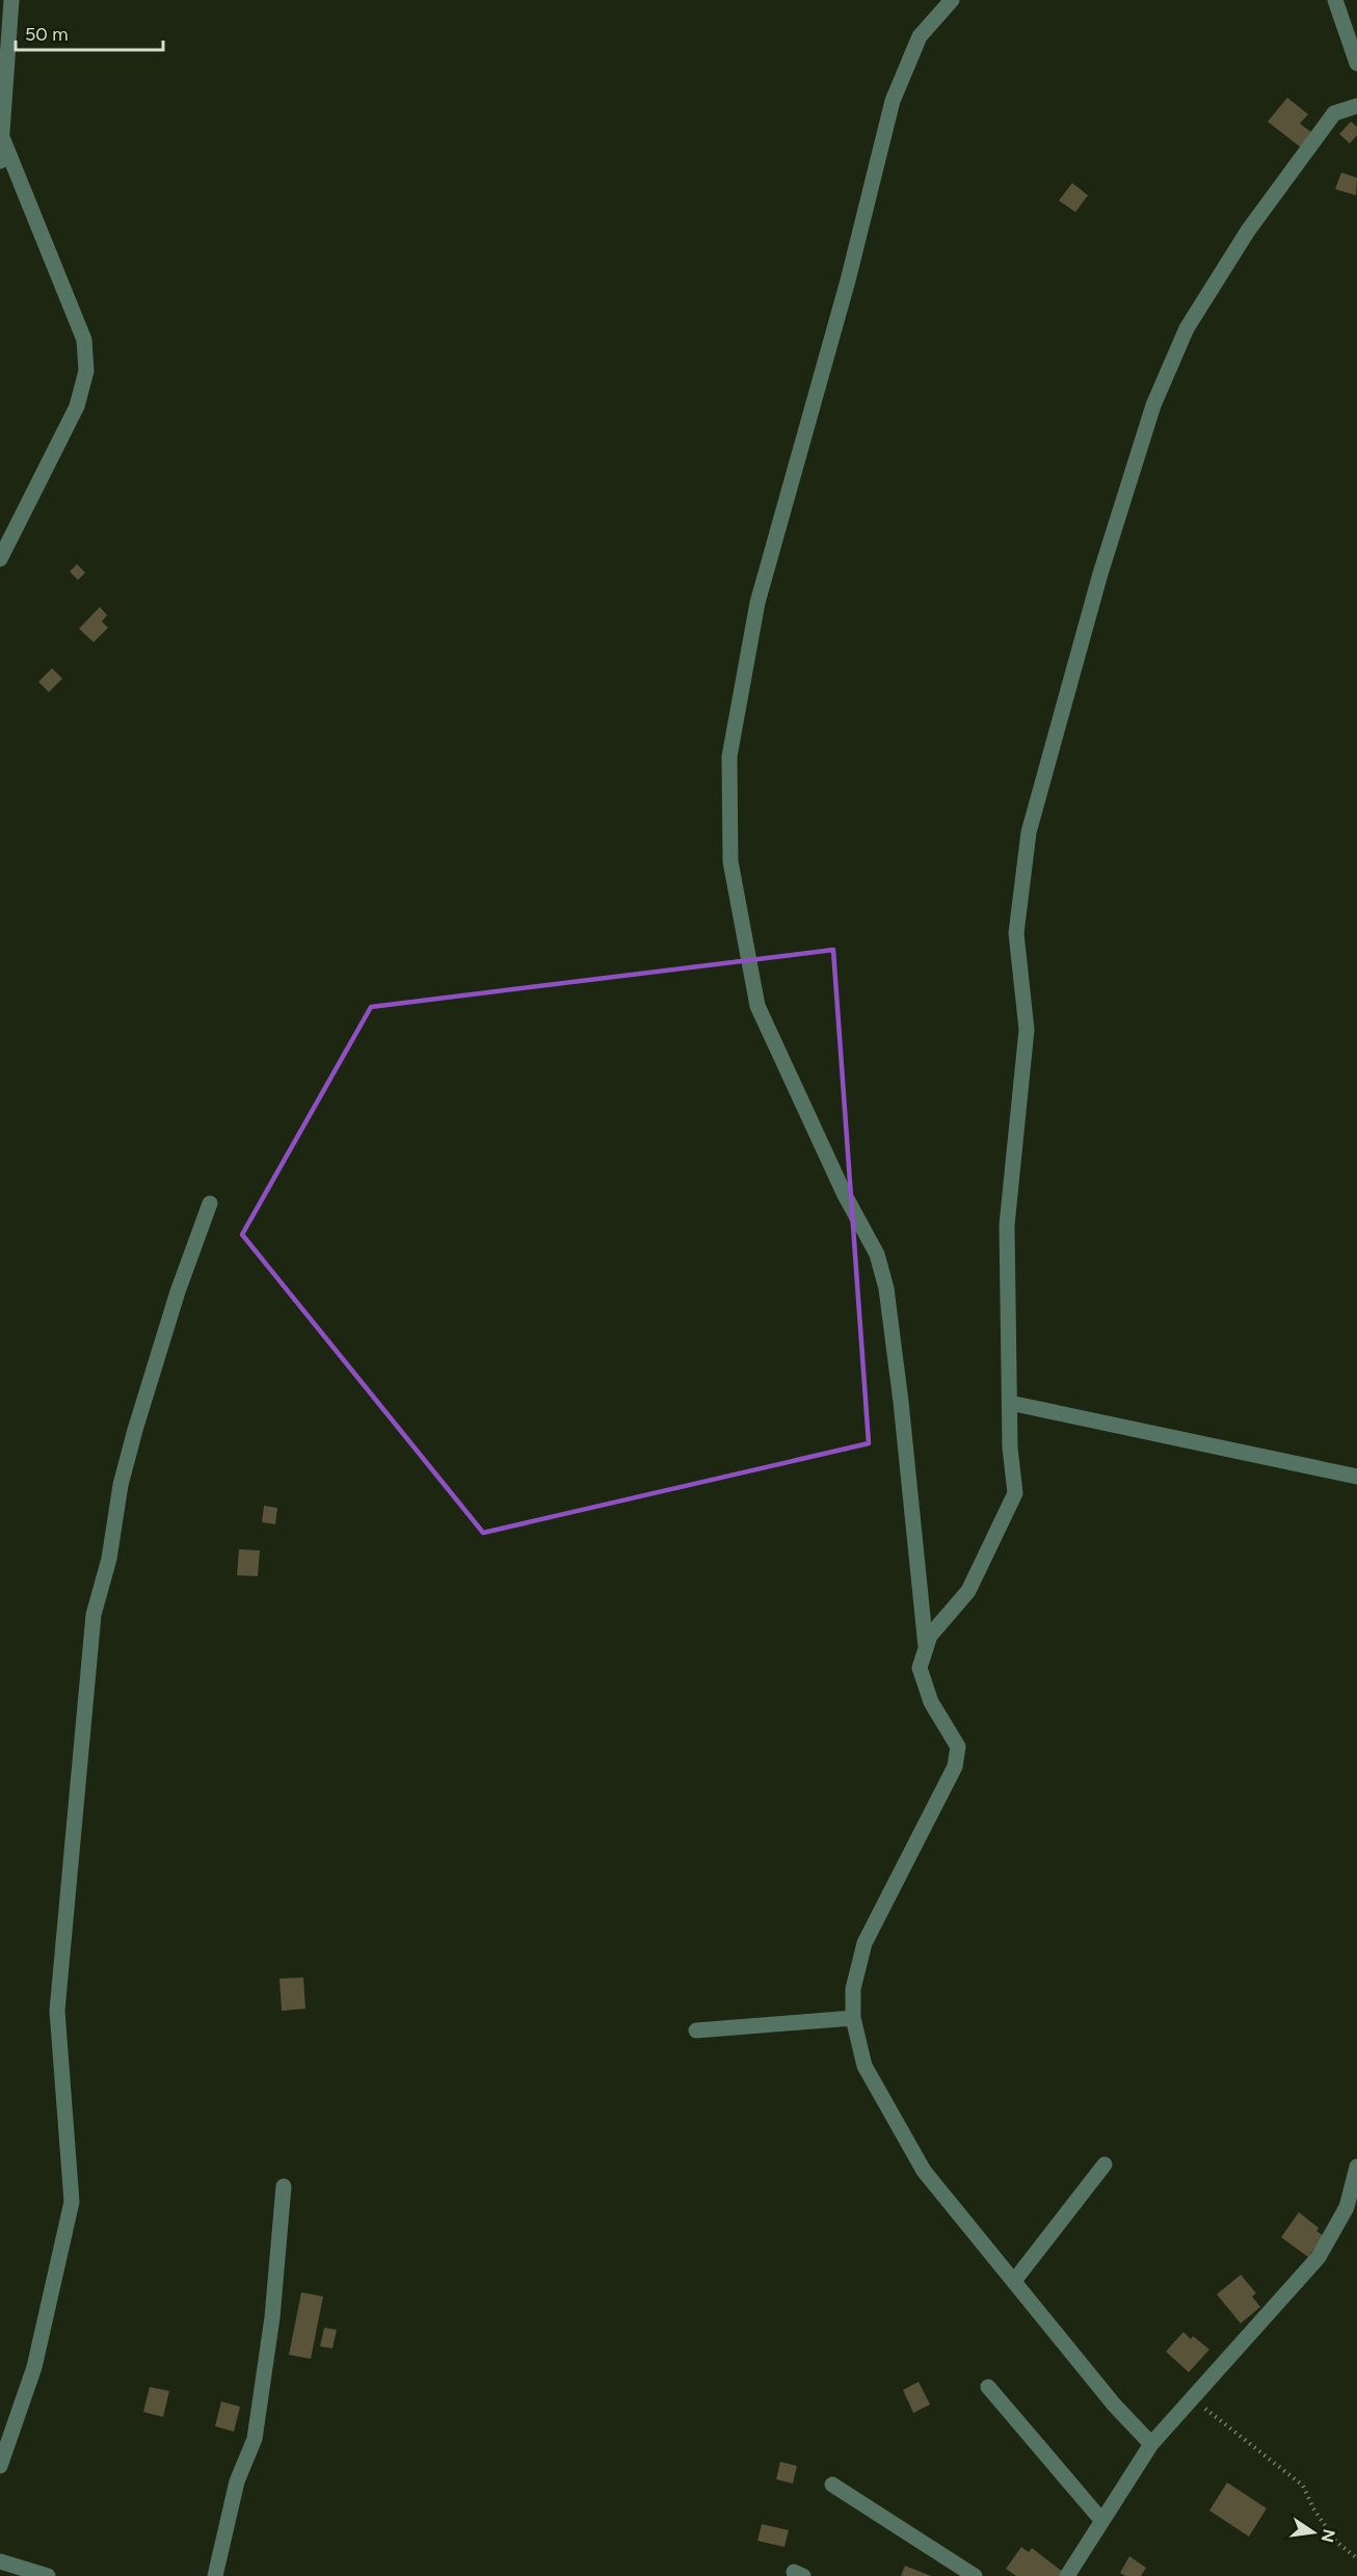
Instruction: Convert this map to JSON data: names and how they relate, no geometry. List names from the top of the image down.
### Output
{
  "scale_bar": "50 m",
  "north": "right"
}
